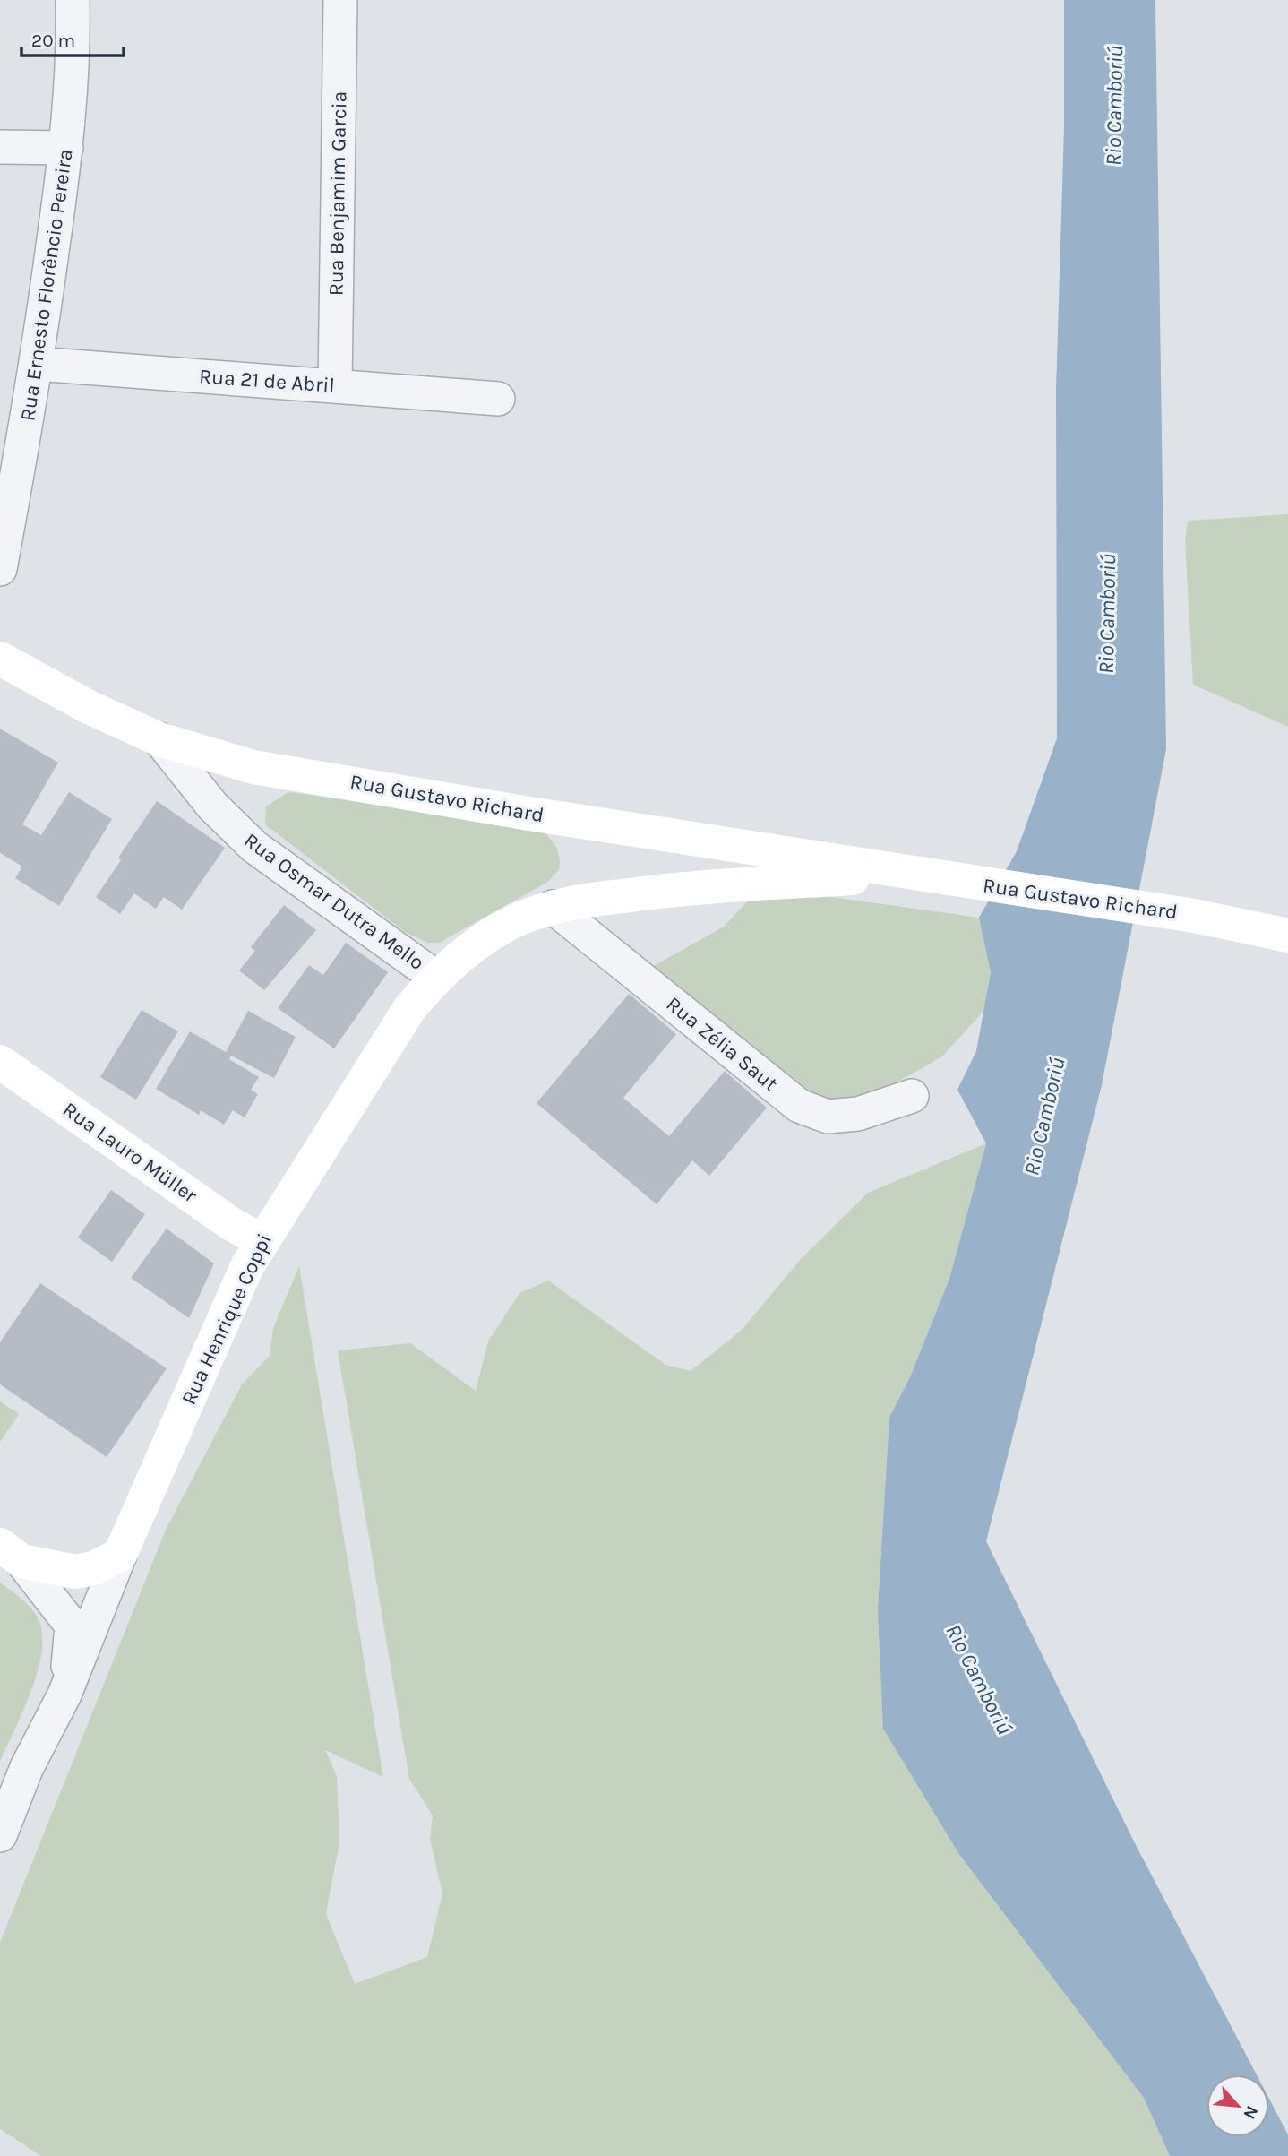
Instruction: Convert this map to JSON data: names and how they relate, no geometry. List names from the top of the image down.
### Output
{
  "streets": {
    "main road": ["Rua Gustavo Richard", "Rua Lauro Müller", "Rua Henrique Coppi"],
    "street": [
      "Rua Benjamim Garcia",
      "Rua Ernesto Florêncio Pereira",
      "Rua 21 de Abril",
      "Rua Osmar Dutra Mello",
      "Rua Zélia Saut"
    ]
  },
  "crossings": [
    ["Rua Benjamim Garcia", "Rua 21 de Abril"],
    ["Rua Ernesto Florêncio Pereira", "Rua 21 de Abril"],
    ["Rua Gustavo Richard", "Rua Osmar Dutra Mello"],
    ["Rua Gustavo Richard", "Rua Zélia Saut"],
    ["Rua Gustavo Richard", "Rua Henrique Coppi"],
    ["Rua Osmar Dutra Mello", "Rua Henrique Coppi"],
    ["Rua Zélia Saut", "Rua Henrique Coppi"],
    ["Rua Lauro Müller", "Rua Henrique Coppi"]
  ],
  "water": ["Rio Camboriú"],
  "scale_bar": "20 m",
  "north": "bottom right"
}
